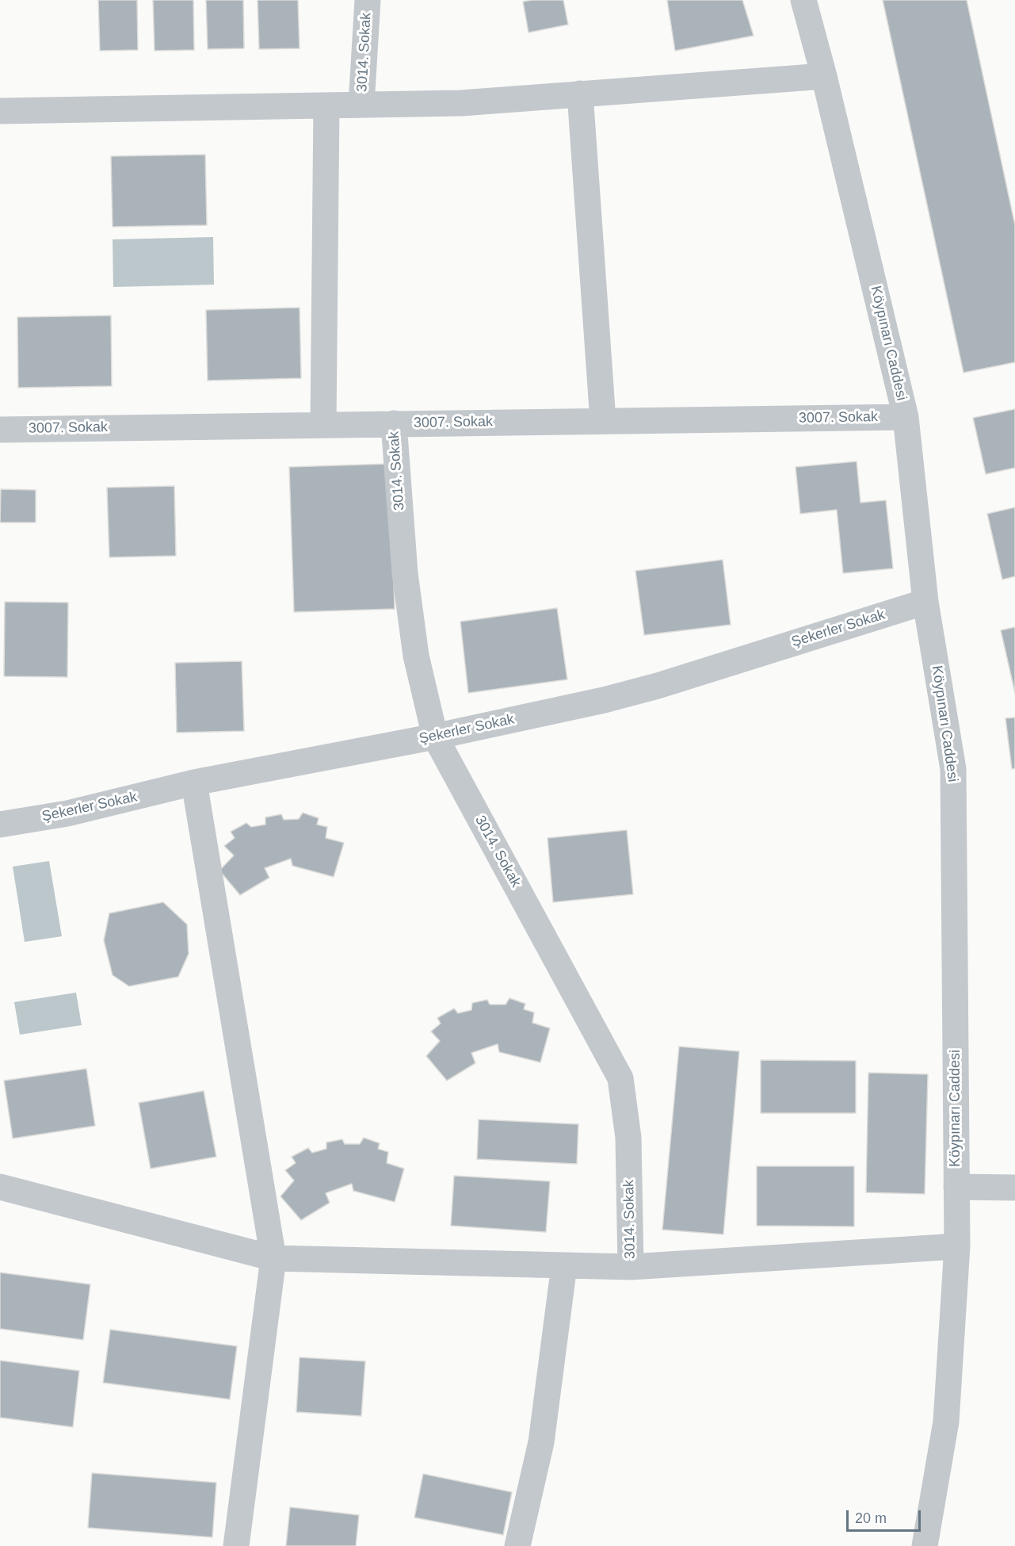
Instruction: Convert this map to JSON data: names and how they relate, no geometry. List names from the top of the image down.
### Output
{
  "streets": {
    "street": [
      "3014. Sokak",
      "Köypınarı Caddesi",
      "3007. Sokak",
      "Şekerler Sokak"
    ]
  },
  "crossings": [
    ["3014. Sokak", "3007. Sokak"],
    ["3014. Sokak", "Şekerler Sokak"],
    ["Köypınarı Caddesi", "3007. Sokak"],
    ["Köypınarı Caddesi", "Şekerler Sokak"]
  ],
  "scale_bar": "20 m"
}
